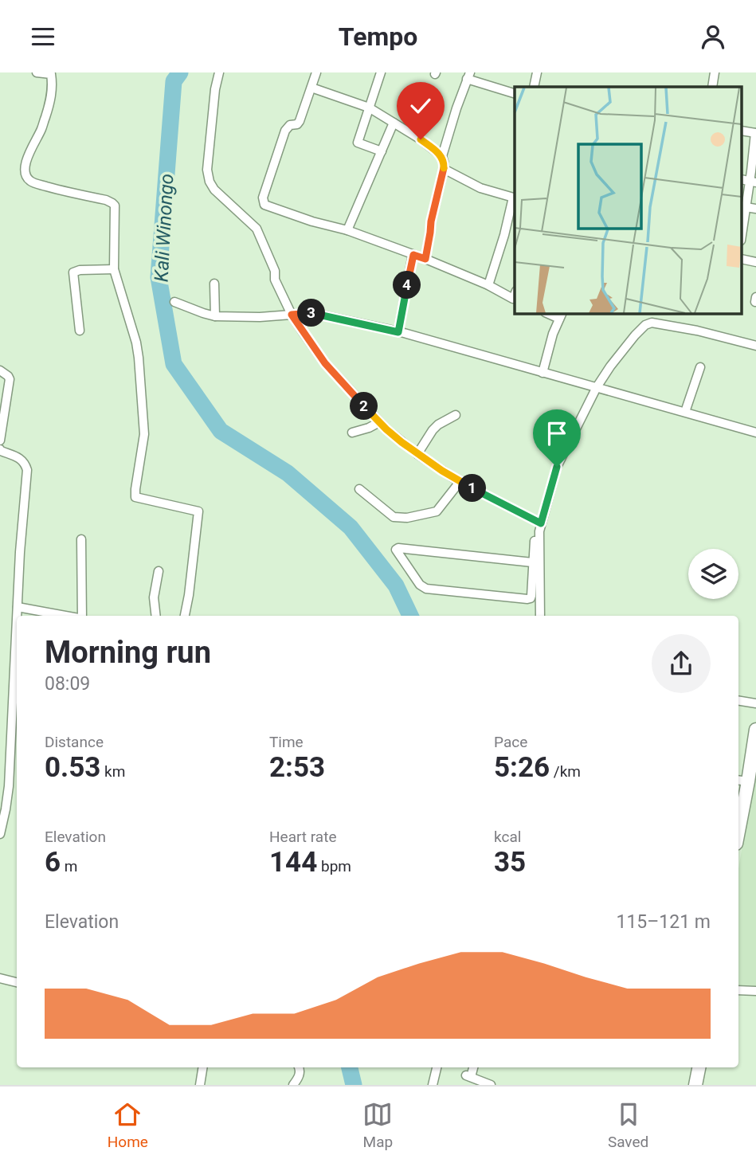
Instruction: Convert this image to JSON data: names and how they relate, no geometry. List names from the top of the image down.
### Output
{
  "water": ["Kali Winongo"],
  "page": {
    "header": "Tempo",
    "pins": [
      "4",
      "3",
      "2",
      "1"
    ],
    "heading": ["Morning run", "08:09"],
    "stats": [
      ["Distance", "0.53 km"],
      ["Time", "2:53"],
      ["Pace", "5:26 /km"],
      ["Elevation", "6 m"],
      ["Heart rate", "144 bpm"],
      ["kcal", "35"]
    ],
    "chart": ["Elevation", "115–121 m"],
    "tabs": ["Home", "Map", "Saved"]
  }
}
